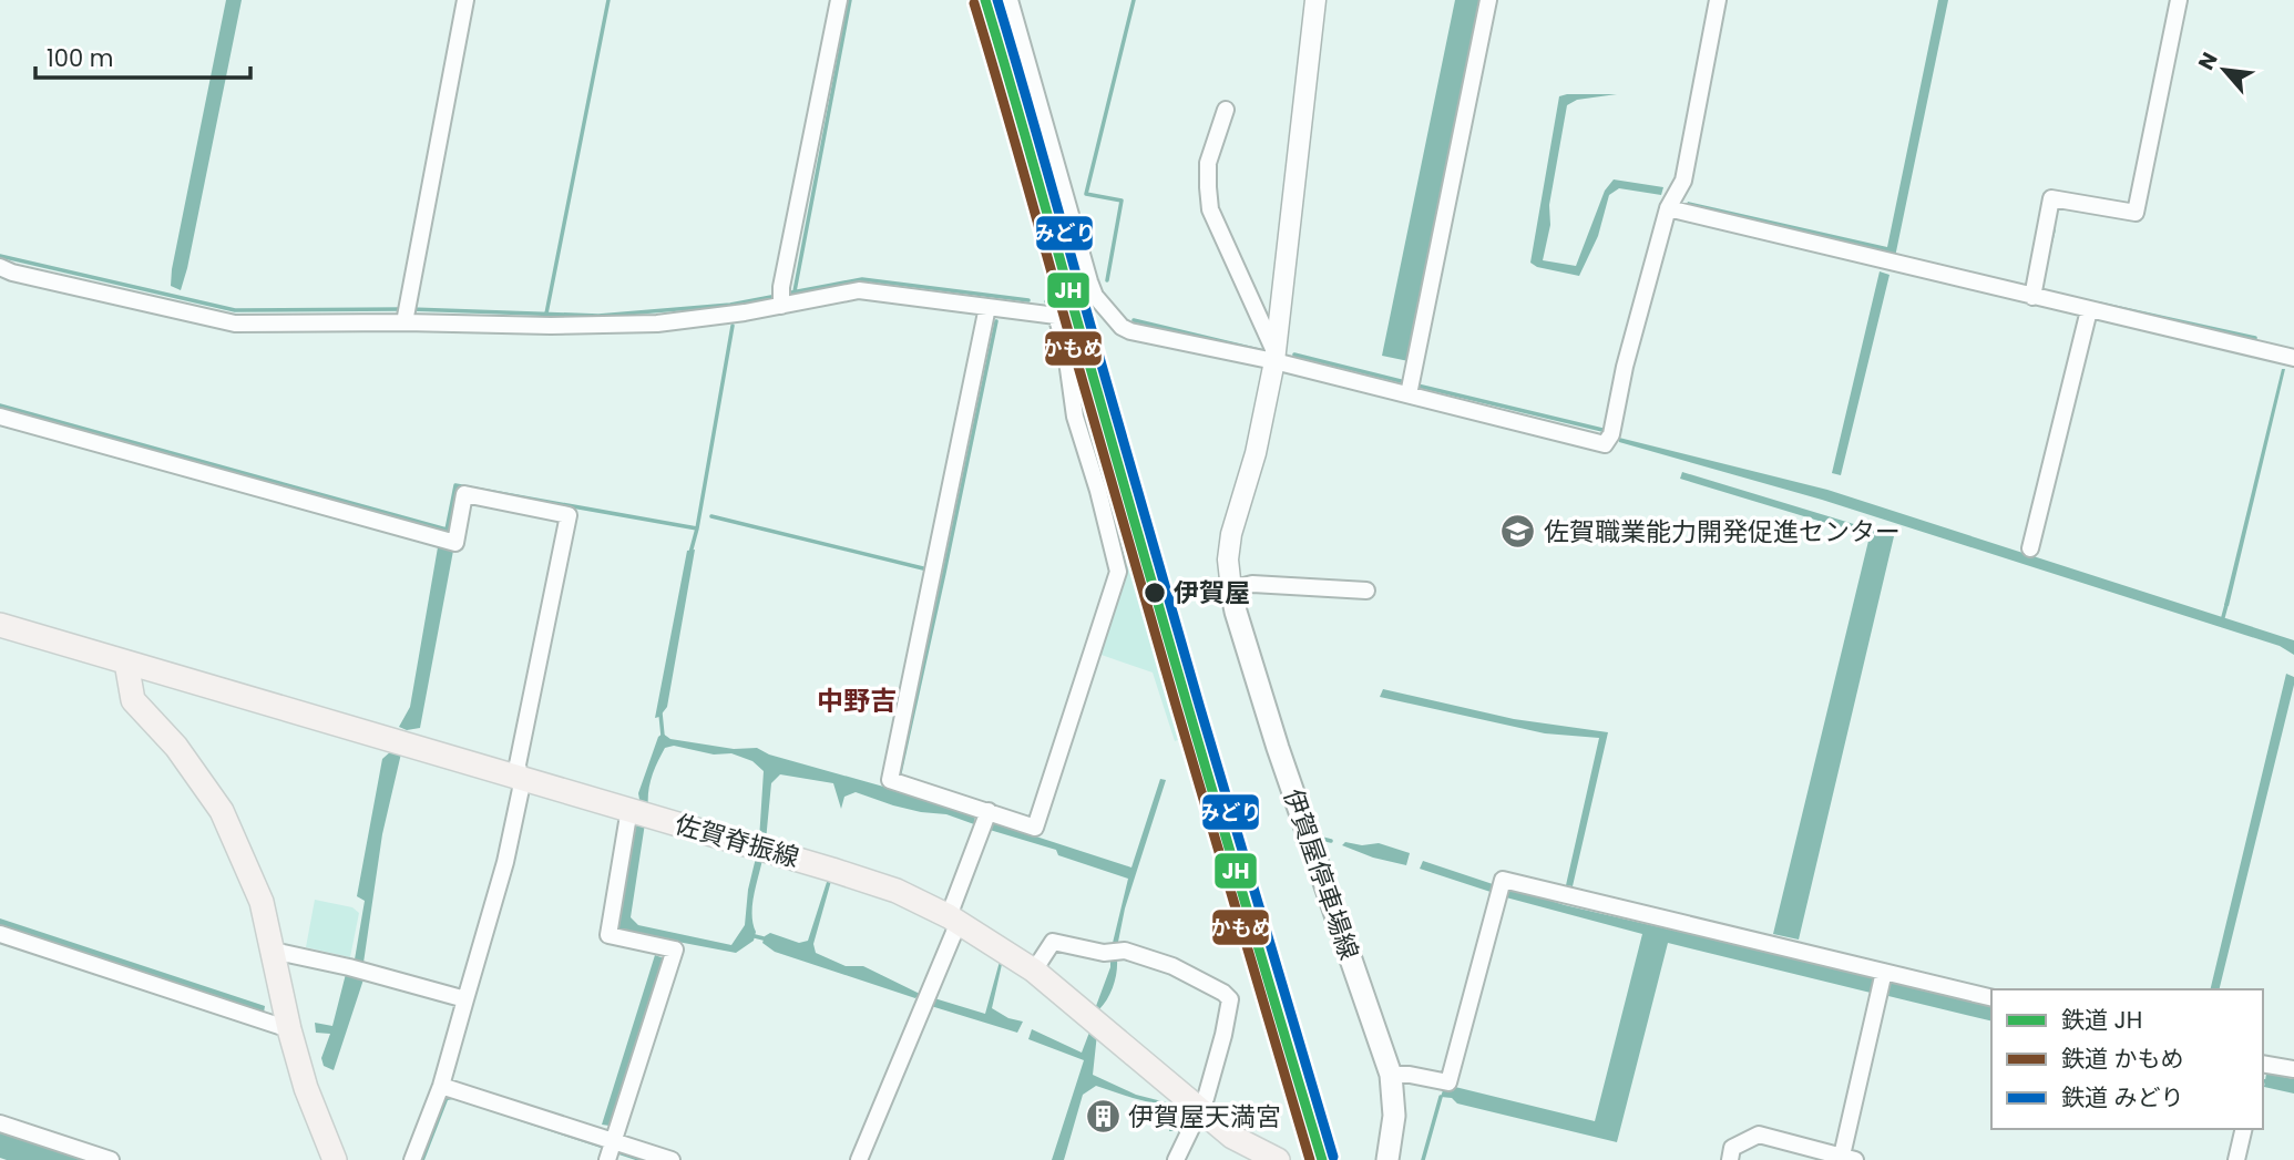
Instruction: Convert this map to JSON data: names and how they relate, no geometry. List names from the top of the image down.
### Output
{
  "streets": {
    "main road": ["佐賀脊振線", "伊賀屋停車場線"]
  },
  "districts": ["中野吉"],
  "places": {
    "school or university": ["佐賀職業能力開発促進センター"],
    "other": ["伊賀屋"],
    "building": ["伊賀屋天満宮"]
  },
  "lines": ["rail line JH", "rail line みどり", "rail line かもめ"],
  "legend": ["鉄道 JH", "鉄道 かもめ", "鉄道 みどり"],
  "scale_bar": "100 m",
  "north": "top left"
}
